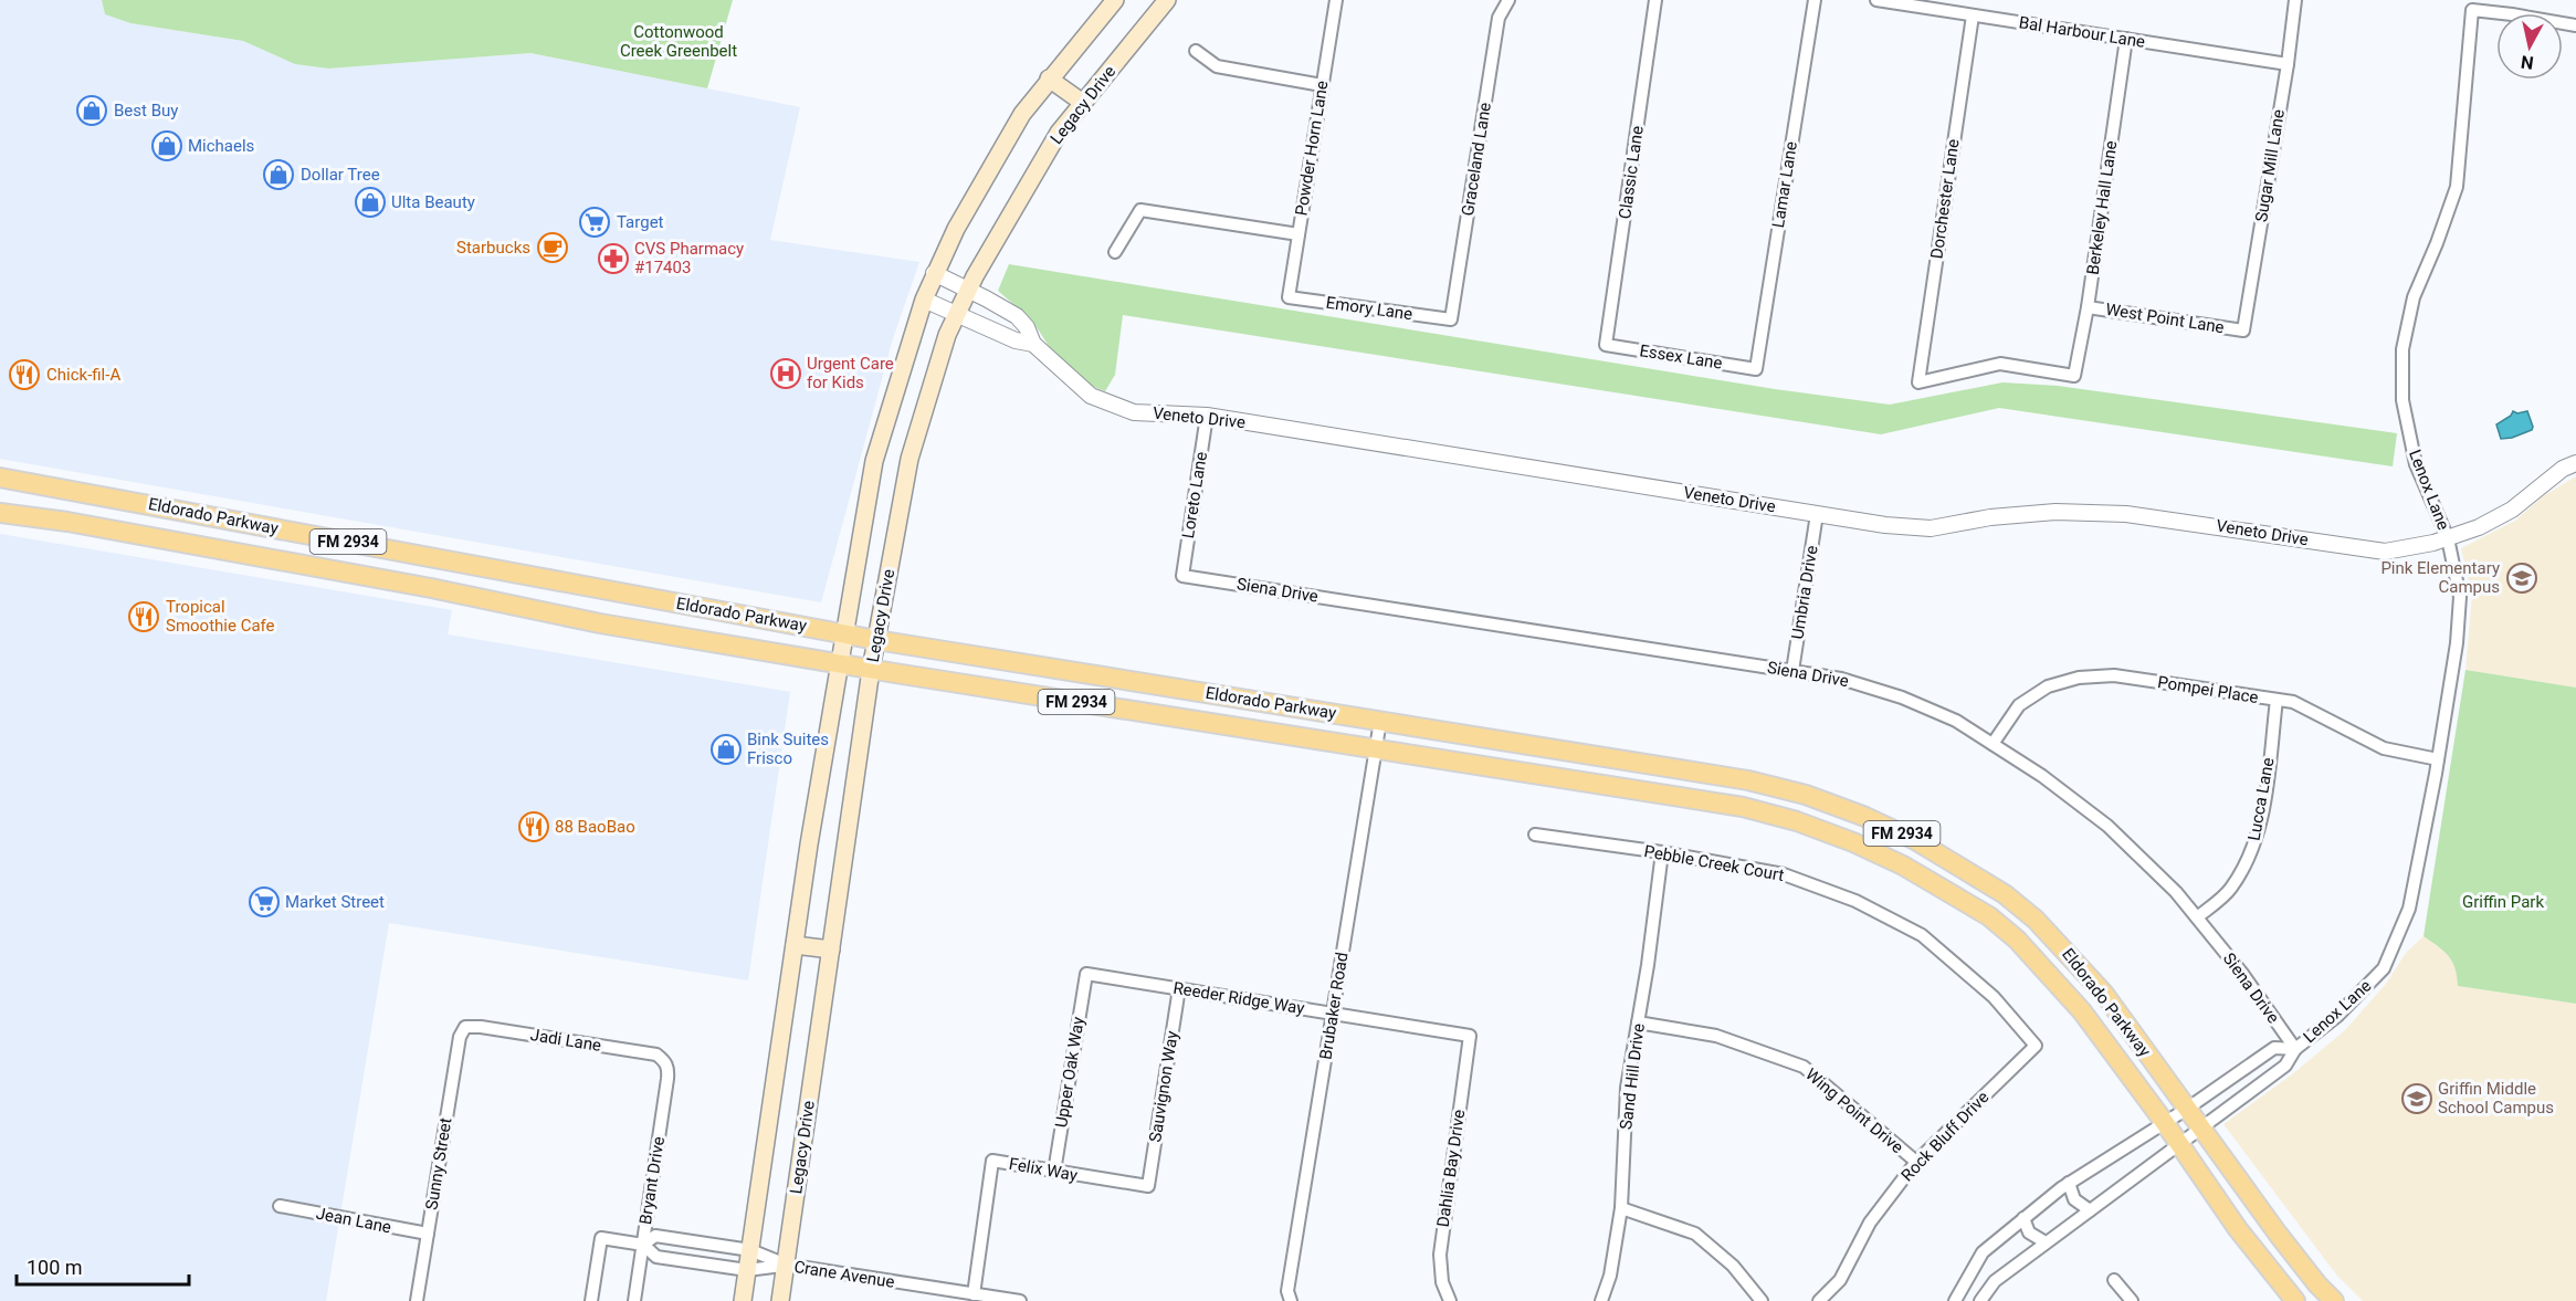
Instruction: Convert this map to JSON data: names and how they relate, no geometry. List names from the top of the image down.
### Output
{
  "streets": {
    "main road": ["Legacy Drive", "Eldorado Parkway", "FM 2934"],
    "street": [
      "Bal Harbour Lane",
      "Powder Horn Lane",
      "Graceland Lane",
      "Sugar Mill Lane",
      "Classic Lane",
      "Lamar Lane",
      "Dorchester Lane",
      "Berkeley Hall Lane",
      "Emory Lane",
      "West Point Lane",
      "Essex Lane",
      "Veneto Drive",
      "Lenox Lane",
      "Loreto Lane",
      "Siena Drive",
      "Umbria Drive",
      "Pompei Place",
      "Lucca Lane",
      "Pebble Creek Court",
      "Reeder Ridge Way",
      "Brubaker Road",
      "Jadi Lane",
      "Upper Oak Way",
      "Sand Hill Drive",
      "Sauvignon Way",
      "Wing Point Drive",
      "Rock Bluff Drive",
      "Sunny Street",
      "Dahlia Bay Drive",
      "Felix Way",
      "Bryant Drive",
      "Jean Lane",
      "Crane Avenue"
    ]
  },
  "crossings": [
    ["Bal Harbour Lane", "Sugar Mill Lane"],
    ["Bal Harbour Lane", "Dorchester Lane"],
    ["Bal Harbour Lane", "Berkeley Hall Lane"],
    ["Legacy Drive", "Veneto Drive"],
    ["Legacy Drive", "Eldorado Parkway"],
    ["Legacy Drive", "Crane Avenue"],
    ["Powder Horn Lane", "Emory Lane"],
    ["Graceland Lane", "Emory Lane"],
    ["Sugar Mill Lane", "West Point Lane"],
    ["Classic Lane", "Essex Lane"],
    ["Lamar Lane", "Essex Lane"],
    ["Dorchester Lane", "Berkeley Hall Lane"],
    ["Berkeley Hall Lane", "West Point Lane"],
    ["Veneto Drive", "Lenox Lane"],
    ["Veneto Drive", "Loreto Lane"],
    ["Veneto Drive", "Umbria Drive"],
    ["Lenox Lane", "Eldorado Parkway"],
    ["Lenox Lane", "Siena Drive"],
    ["Lenox Lane", "Pompei Place"],
    ["Loreto Lane", "Siena Drive"],
    ["Eldorado Parkway", "Brubaker Road"],
    ["Siena Drive", "Umbria Drive"],
    ["Siena Drive", "Pompei Place"],
    ["Siena Drive", "Lucca Lane"],
    ["Pompei Place", "Lucca Lane"],
    ["Pebble Creek Court", "Sand Hill Drive"],
    ["Pebble Creek Court", "Rock Bluff Drive"],
    ["Reeder Ridge Way", "Brubaker Road"],
    ["Reeder Ridge Way", "Upper Oak Way"],
    ["Reeder Ridge Way", "Sauvignon Way"],
    ["Reeder Ridge Way", "Dahlia Bay Drive"],
    ["Jadi Lane", "Sunny Street"],
    ["Jadi Lane", "Bryant Drive"],
    ["Upper Oak Way", "Felix Way"],
    ["Sand Hill Drive", "Wing Point Drive"],
    ["Sauvignon Way", "Felix Way"],
    ["Wing Point Drive", "Rock Bluff Drive"],
    ["Sunny Street", "Jean Lane"],
    ["Felix Way", "Crane Avenue"],
    ["Bryant Drive", "Crane Avenue"]
  ],
  "parks": ["Cottonwood Creek Greenbelt", "Griffin Park"],
  "places": {
    "shop": [
      "Best Buy",
      "Michaels",
      "Dollar Tree",
      "Ulta Beauty",
      "Bink Suites Frisco"
    ],
    "supermarket": ["Target", "Market Street"],
    "cafe": ["Starbucks"],
    "pharmacy": ["CVS Pharmacy #17403"],
    "hospital": ["Urgent Care for Kids"],
    "restaurant": ["Chick-fil-A", "Tropical Smoothie Cafe", "88 BaoBao"],
    "school or university": ["Pink Elementary Campus", "Griffin Middle School Campus"]
  },
  "scale_bar": "100 m",
  "north": "bottom"
}
